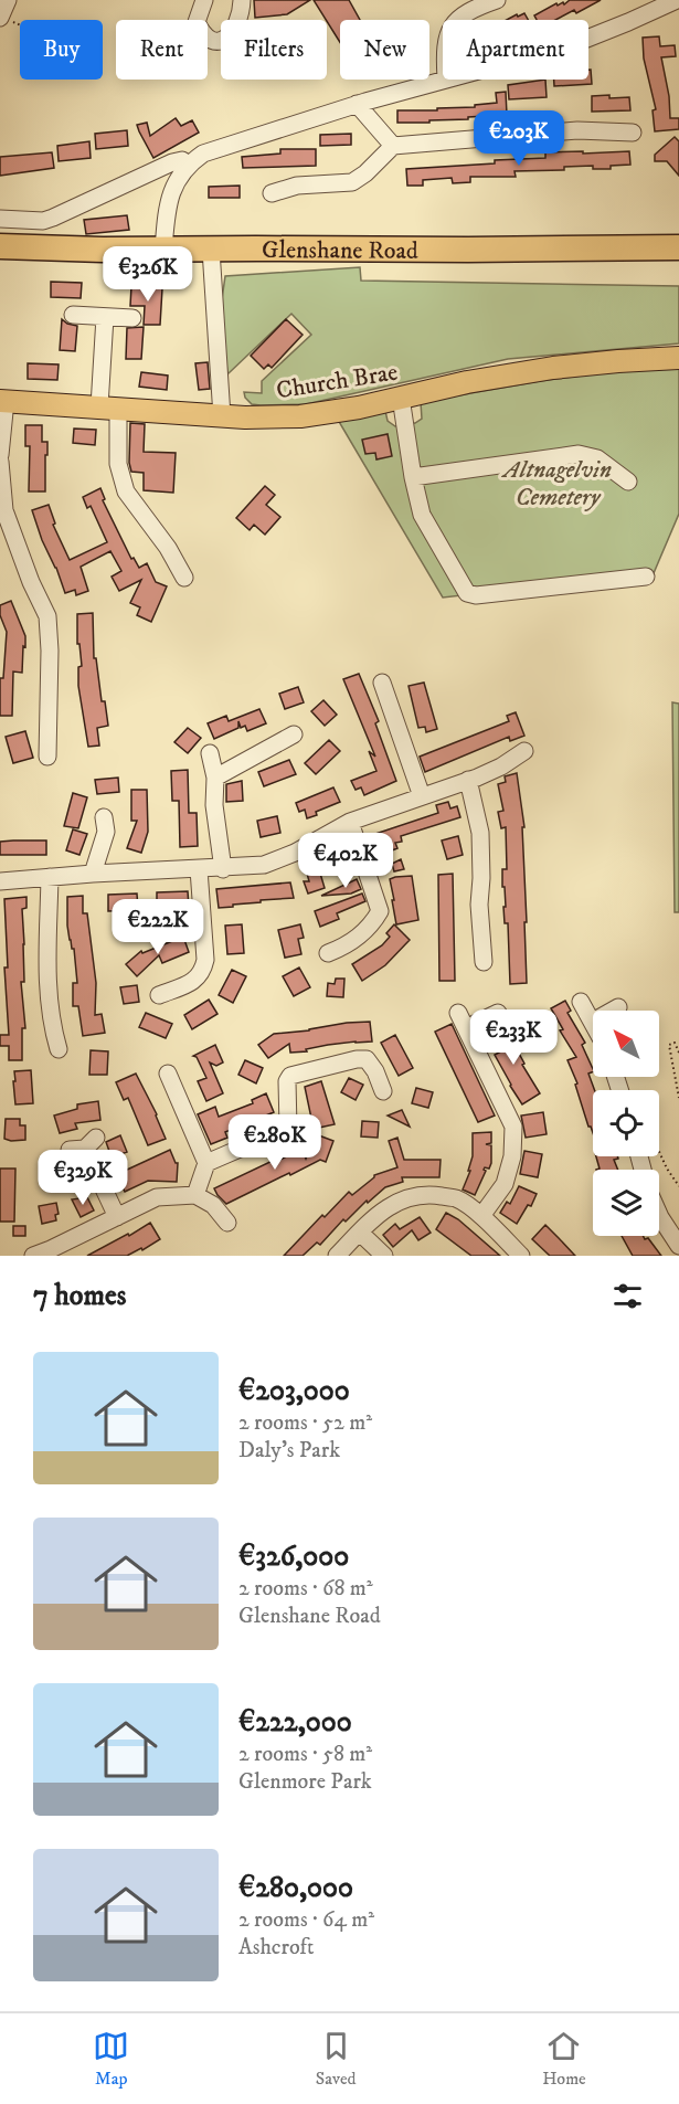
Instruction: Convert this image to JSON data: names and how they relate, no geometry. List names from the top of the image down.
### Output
{
  "streets": {
    "highway": ["Glenshane Road"],
    "main road": ["Church Brae"]
  },
  "parks": ["Altnagelvin Cemetery"],
  "north": "top left",
  "page": {
    "chip": [
      "Buy",
      "Rent",
      "Filters",
      "New",
      "Apartment"
    ],
    "price": [
      "€203K",
      "€326K",
      "€402K",
      "€222K",
      "€233K",
      "€280K",
      "€329K"
    ],
    "heading": "7 homes",
    "list": [
      {
        "name": "€203,000",
        "note": "2 rooms · 52 m² · Daly's Park"
      },
      {
        "name": "€326,000",
        "note": "2 rooms · 68 m² · Glenshane Road"
      },
      {
        "name": "€222,000",
        "note": "2 rooms · 58 m² · Glenmore Park"
      },
      {
        "name": "€280,000",
        "note": "2 rooms · 64 m² · Ashcroft"
      }
    ],
    "tabs": ["Map", "Saved", "Home"]
  }
}
